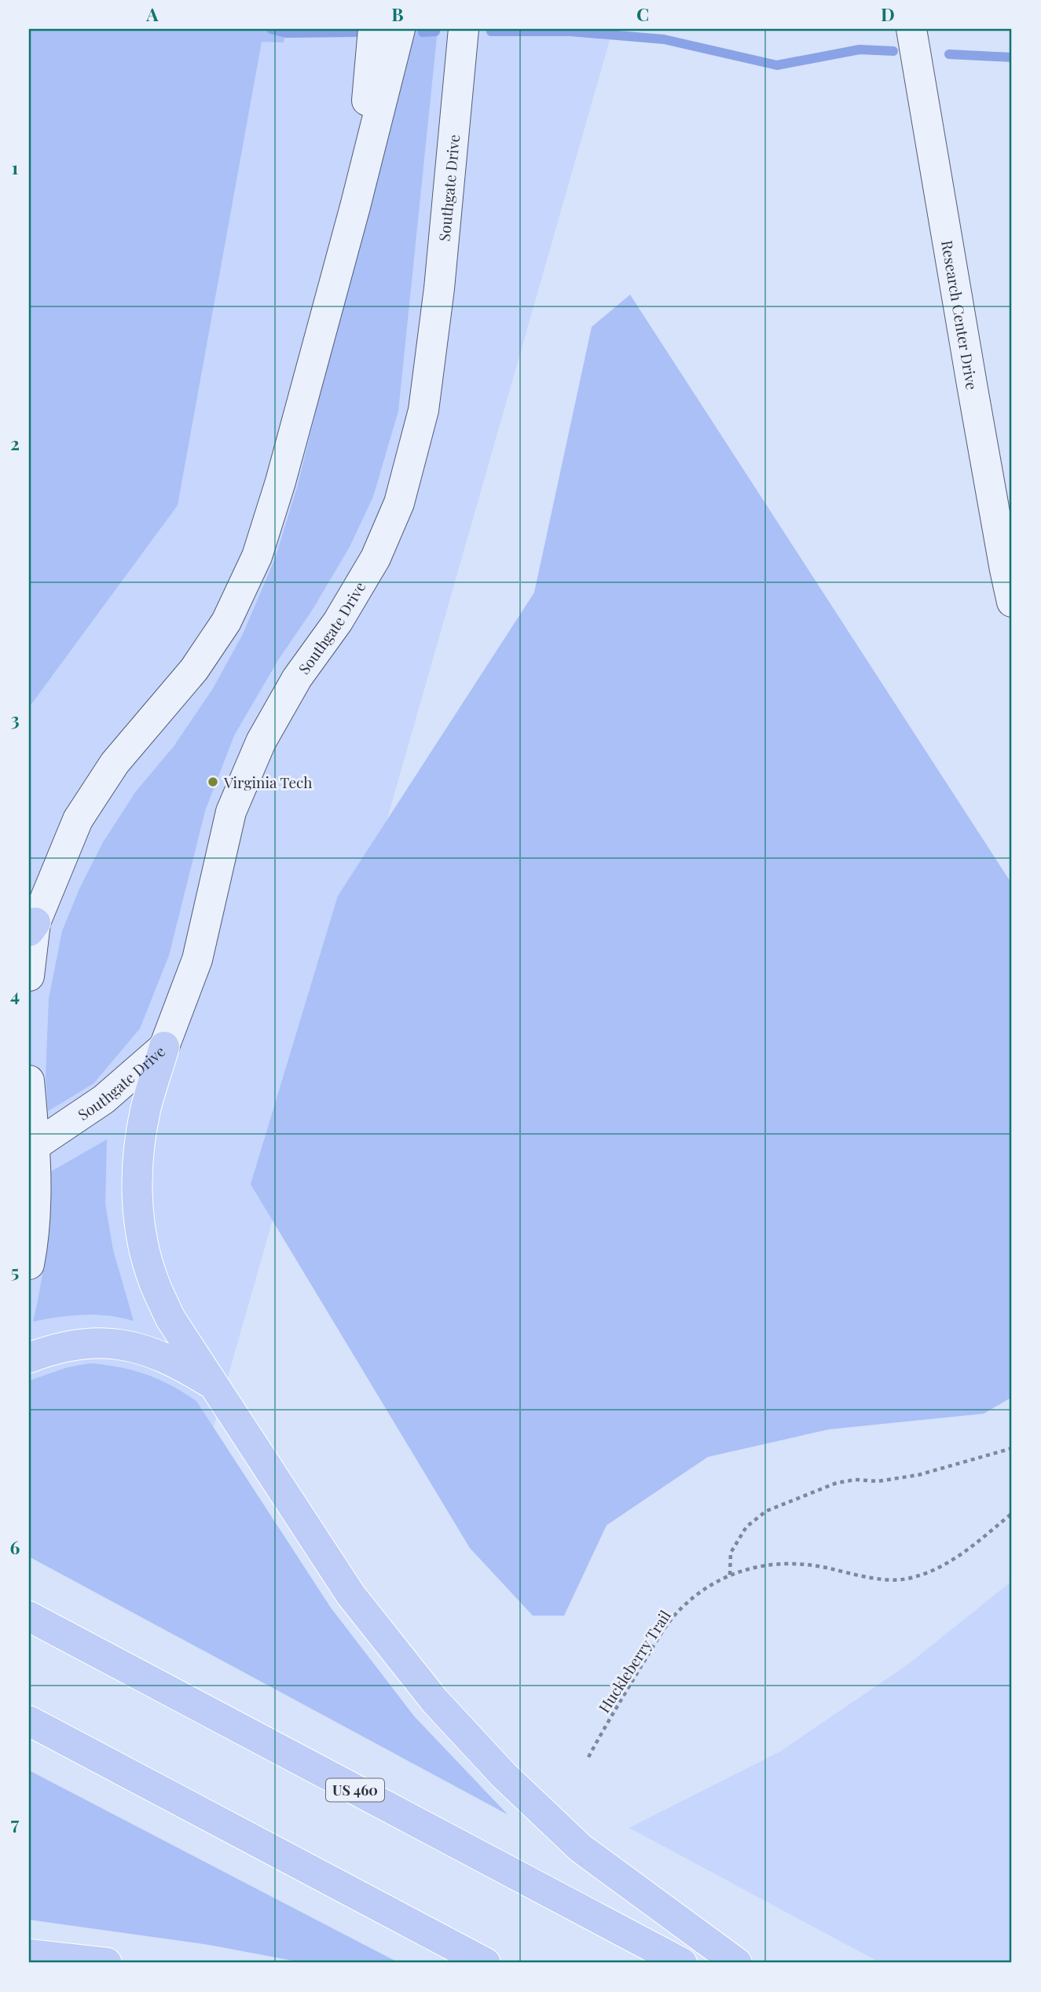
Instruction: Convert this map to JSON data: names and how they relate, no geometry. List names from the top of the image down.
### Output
{
  "streets": {
    "highway": ["US 460"],
    "main road": ["Southgate Drive", "Research Center Drive"],
    "path": ["Huckleberry Trail"]
  },
  "places": ["Virginia Tech"],
  "grid": {
    "columns": [
      "A",
      "B",
      "C",
      "D"
    ],
    "rows": [
      "1",
      "2",
      "3",
      "4",
      "5",
      "6",
      "7"
    ]
  }
}
